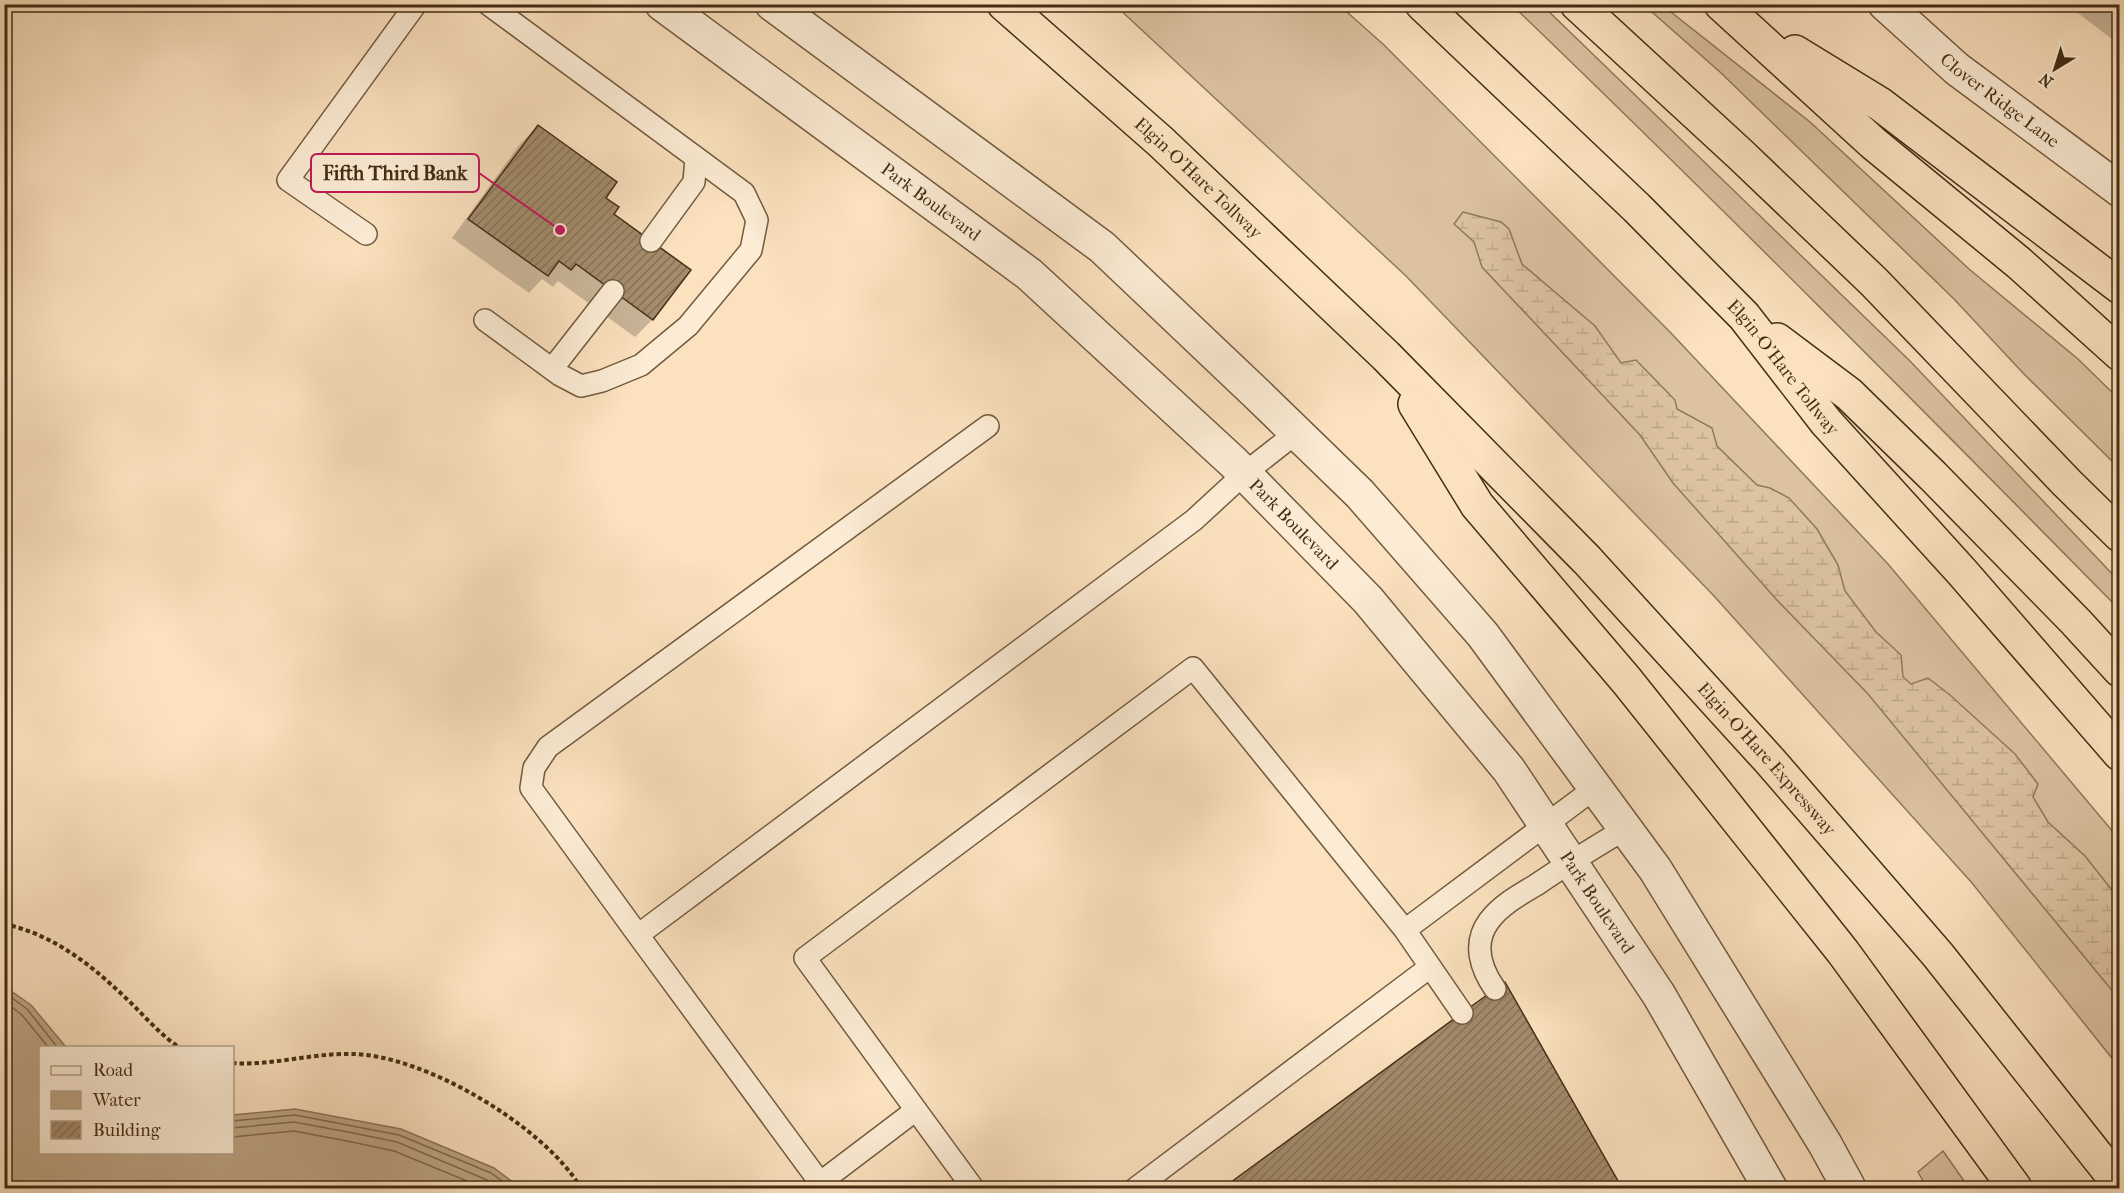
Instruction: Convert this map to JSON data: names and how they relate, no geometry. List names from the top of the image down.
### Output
{
  "streets": {
    "highway": ["Elgin-O'Hare Tollway", "Elgin-O'Hare Expressway"],
    "street": ["Clover Ridge Lane", "Park Boulevard"]
  },
  "crossings": [
    ["Elgin-O'Hare Tollway", "Elgin-O'Hare Expressway"]
  ],
  "places": ["Fifth Third Bank"],
  "legend": ["Road", "Water", "Building"],
  "north": "bottom left"
}
